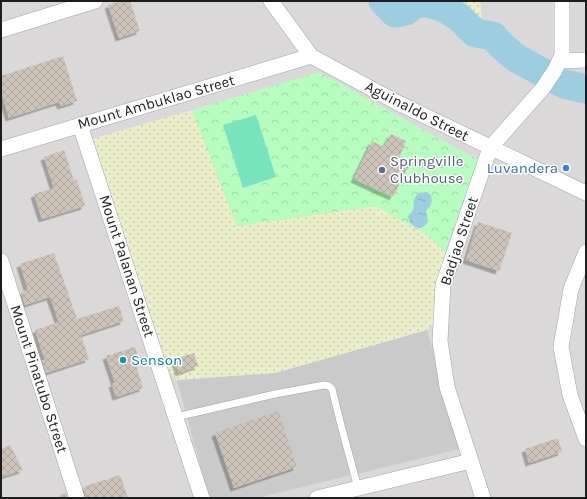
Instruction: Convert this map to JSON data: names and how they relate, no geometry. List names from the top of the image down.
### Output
{
  "streets": {
    "street": [
      "Mount Ambuklao Street",
      "Aguinaldo Street",
      "Badjao Street",
      "Mount Palanan Street",
      "Mount Pinatubo Street"
    ]
  },
  "crossings": [
    ["Mount Ambuklao Street", "Aguinaldo Street"],
    ["Mount Ambuklao Street", "Mount Palanan Street"],
    ["Aguinaldo Street", "Badjao Street"]
  ],
  "places": ["Luvandera", "Springville Clubhouse", "Senson"]
}
